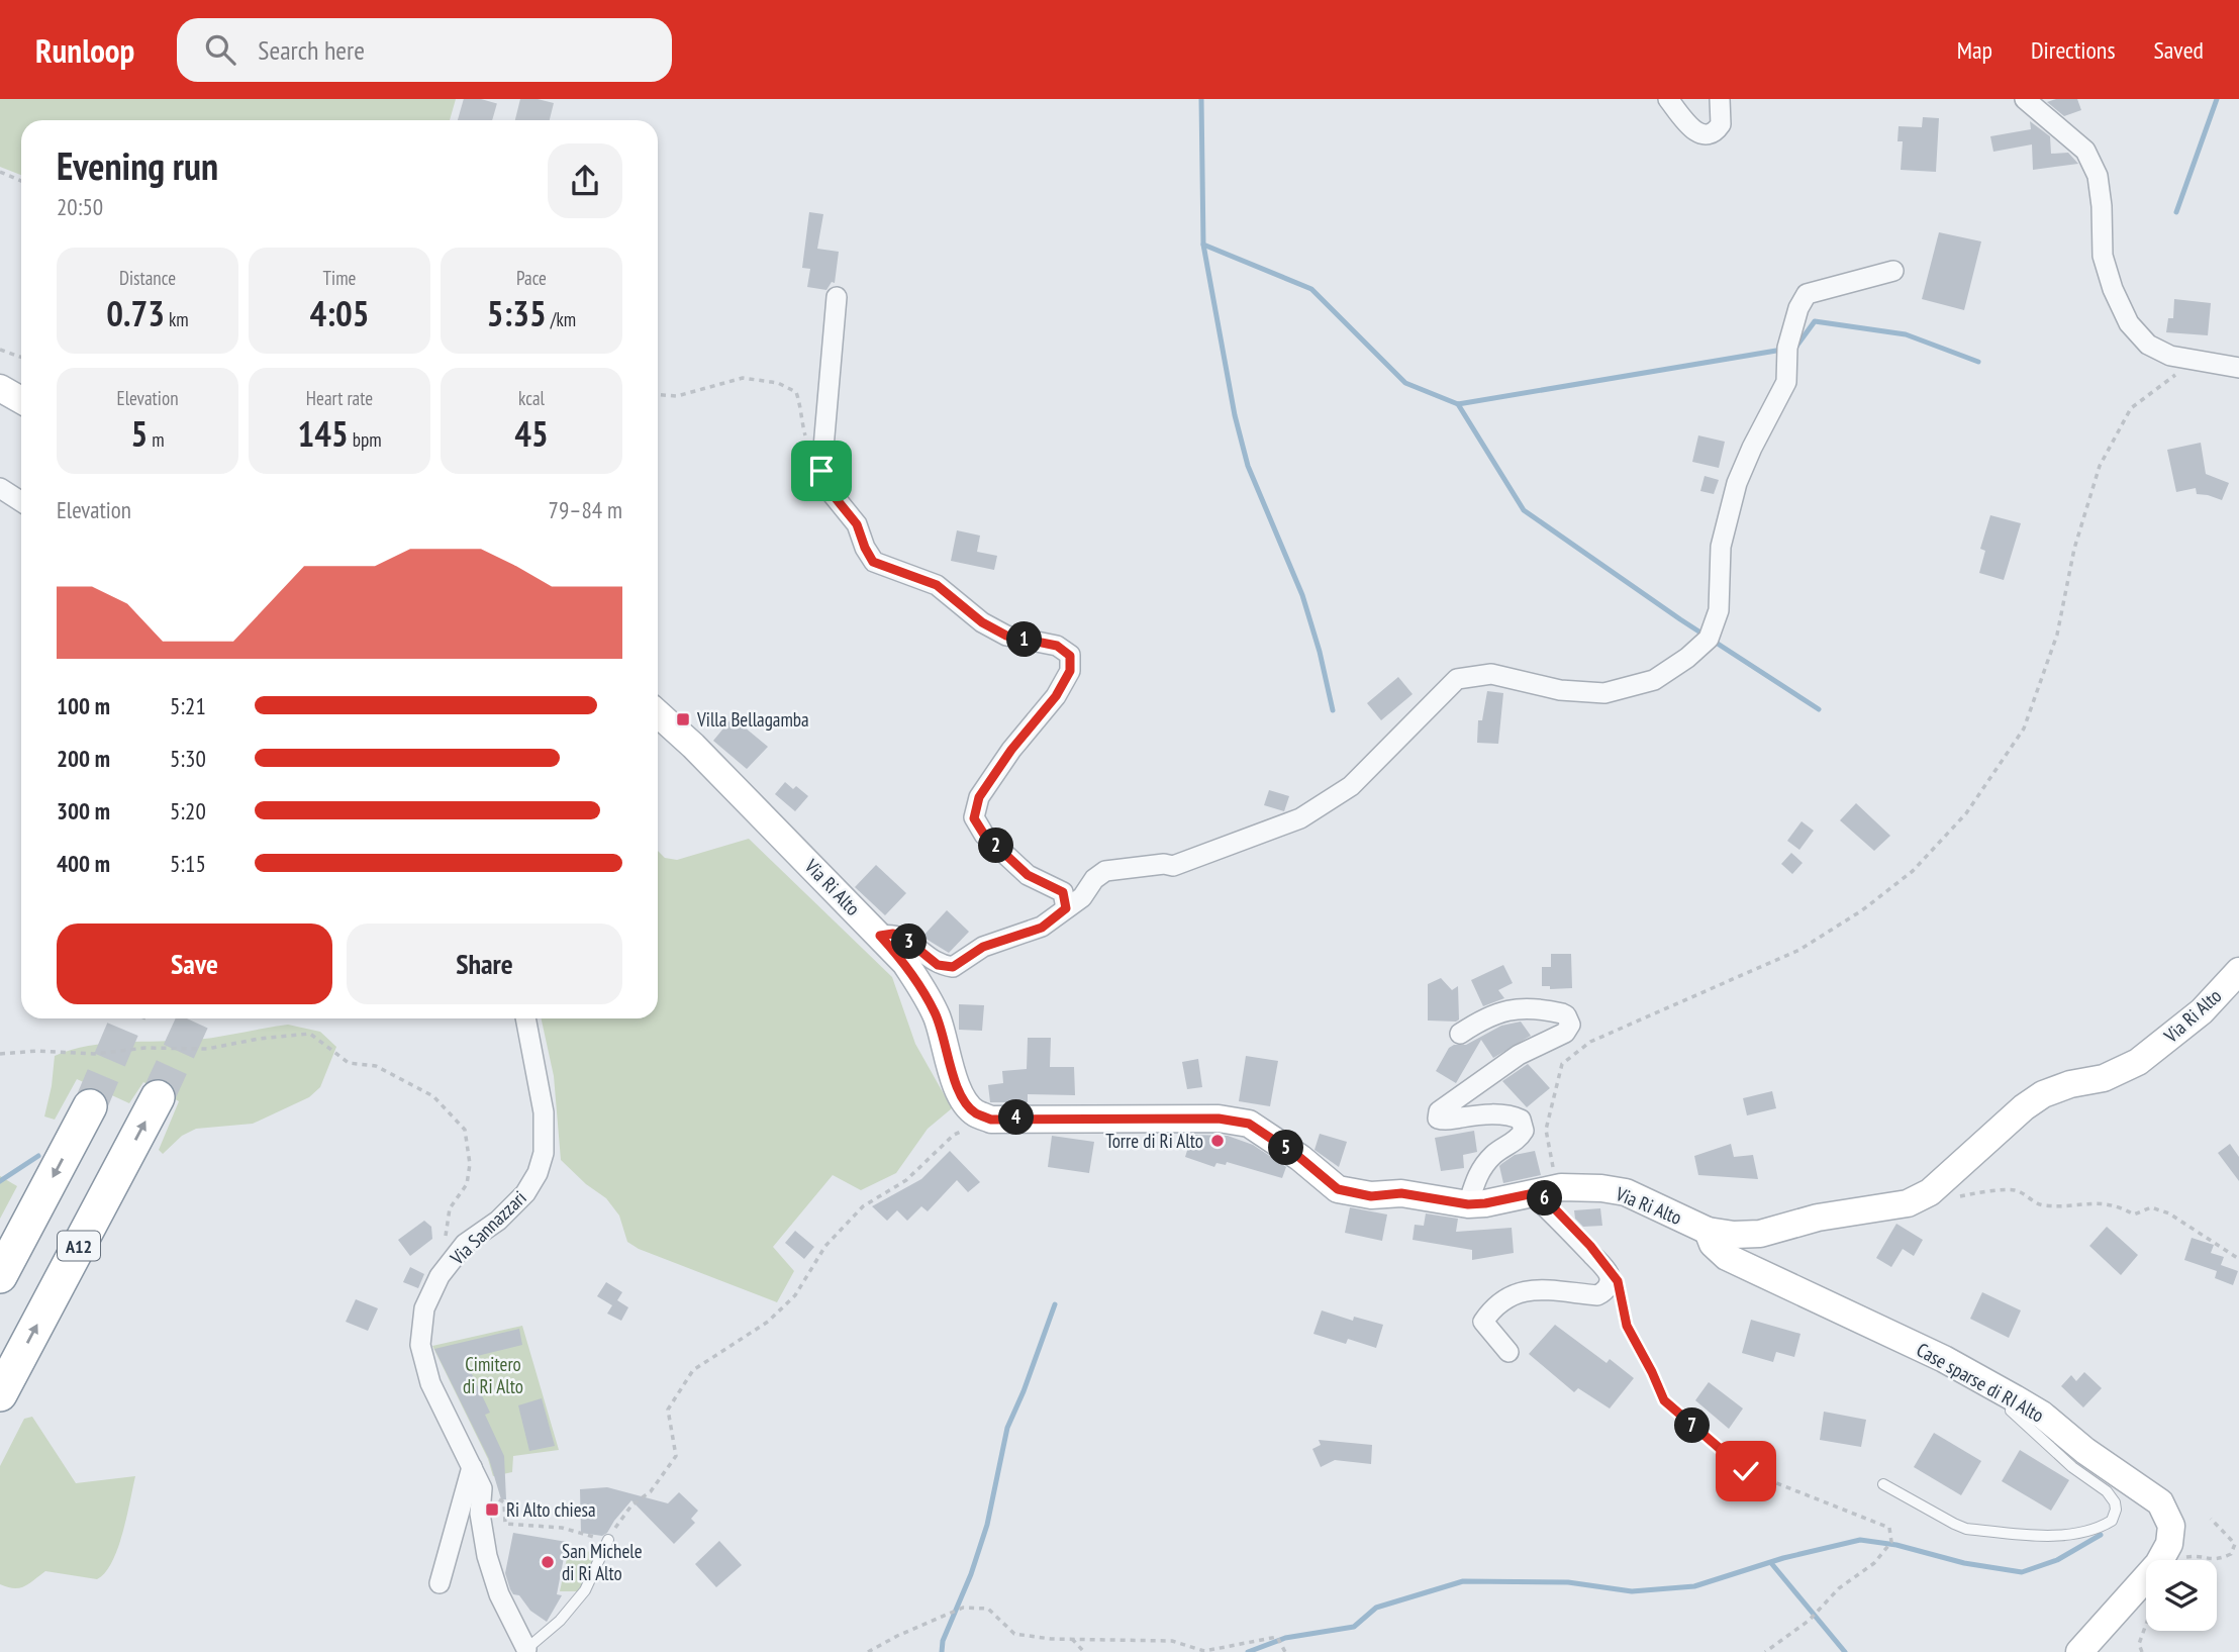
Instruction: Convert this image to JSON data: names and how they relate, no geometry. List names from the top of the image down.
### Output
{
  "streets": {
    "highway": ["A12"],
    "street": ["Via Ri Alto", "Via Sannazzari", "Case sparse di RI Alto"]
  },
  "crossings": [
    ["Via Ri Alto", "Case sparse di RI Alto"]
  ],
  "parks": ["Cimitero di Ri Alto"],
  "places": {
    "transit": ["Villa Bellagamba", "Ri Alto chiesa"],
    "other": ["Torre di Ri Alto", "San Michele di Ri Alto"]
  },
  "page": {
    "header": "Runloop",
    "search": "Search here",
    "nav": ["Map", "Directions", "Saved"],
    "heading": ["Evening run", "20:50"],
    "stats": [
      ["Distance", "0.73 km"],
      ["Time", "4:05"],
      ["Pace", "5:35 /km"],
      ["Elevation", "5 m"],
      ["Heart rate", "145 bpm"],
      ["kcal", "45"]
    ],
    "chart": ["Elevation", "79–84 m"],
    "pins": [
      "1",
      "2",
      "3",
      "4",
      "5",
      "6",
      "7"
    ],
    "list": [
      {
        "name": "100 m",
        "note": "5:21"
      },
      {
        "name": "200 m",
        "note": "5:30"
      },
      {
        "name": "300 m",
        "note": "5:20"
      },
      {
        "name": "400 m",
        "note": "5:15"
      }
    ],
    "buttons": ["Save", "Share"]
  }
}
